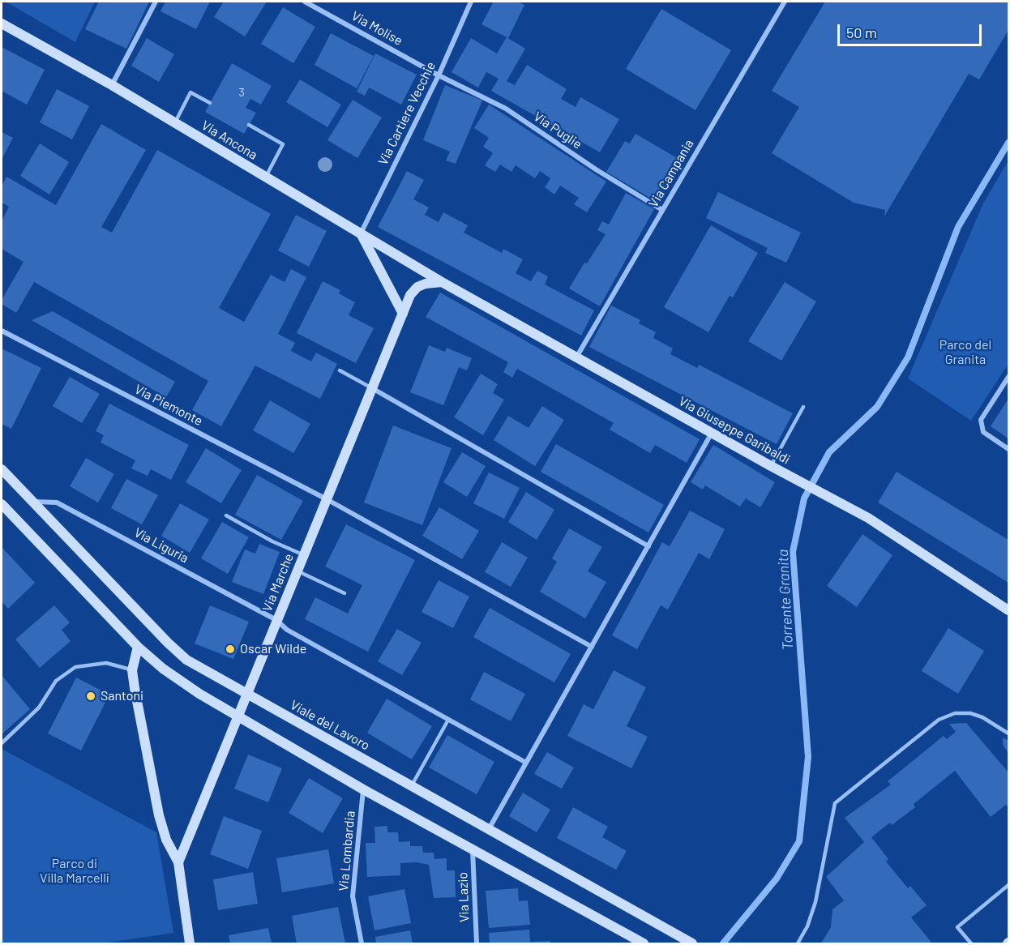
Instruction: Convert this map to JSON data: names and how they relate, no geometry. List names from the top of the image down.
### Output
{
  "streets": {
    "main road": [
      "Via Ancona",
      "Via Giuseppe Garibaldi",
      "Via Marche",
      "Viale del Lavoro"
    ],
    "street": [
      "Via Molise",
      "Via Cartiere Vecchie",
      "Via Puglie",
      "Via Campania",
      "Via Piemonte",
      "Via Liguria",
      "Via Lombardia",
      "Via Lazio"
    ]
  },
  "crossings": [
    ["Via Molise", "Via Cartiere Vecchie"],
    ["Via Molise", "Via Puglie"],
    ["Via Cartiere Vecchie", "Via Puglie"],
    ["Via Cartiere Vecchie", "Via Ancona"],
    ["Via Puglie", "Via Campania"],
    ["Via Ancona", "Via Giuseppe Garibaldi"],
    ["Via Ancona", "Via Marche"],
    ["Via Campania", "Via Giuseppe Garibaldi"],
    ["Via Piemonte", "Via Marche"],
    ["Via Giuseppe Garibaldi", "Via Marche"],
    ["Via Liguria", "Via Marche"],
    ["Via Liguria", "Viale del Lavoro"],
    ["Via Marche", "Viale del Lavoro"]
  ],
  "water": ["Torrente Granita"],
  "parks": ["Parco del Granita", "Parco di Villa Marcelli"],
  "places": ["Oscar Wilde", "Santoni"],
  "house_numbers": ["3"],
  "scale_bar": "50 m"
}
